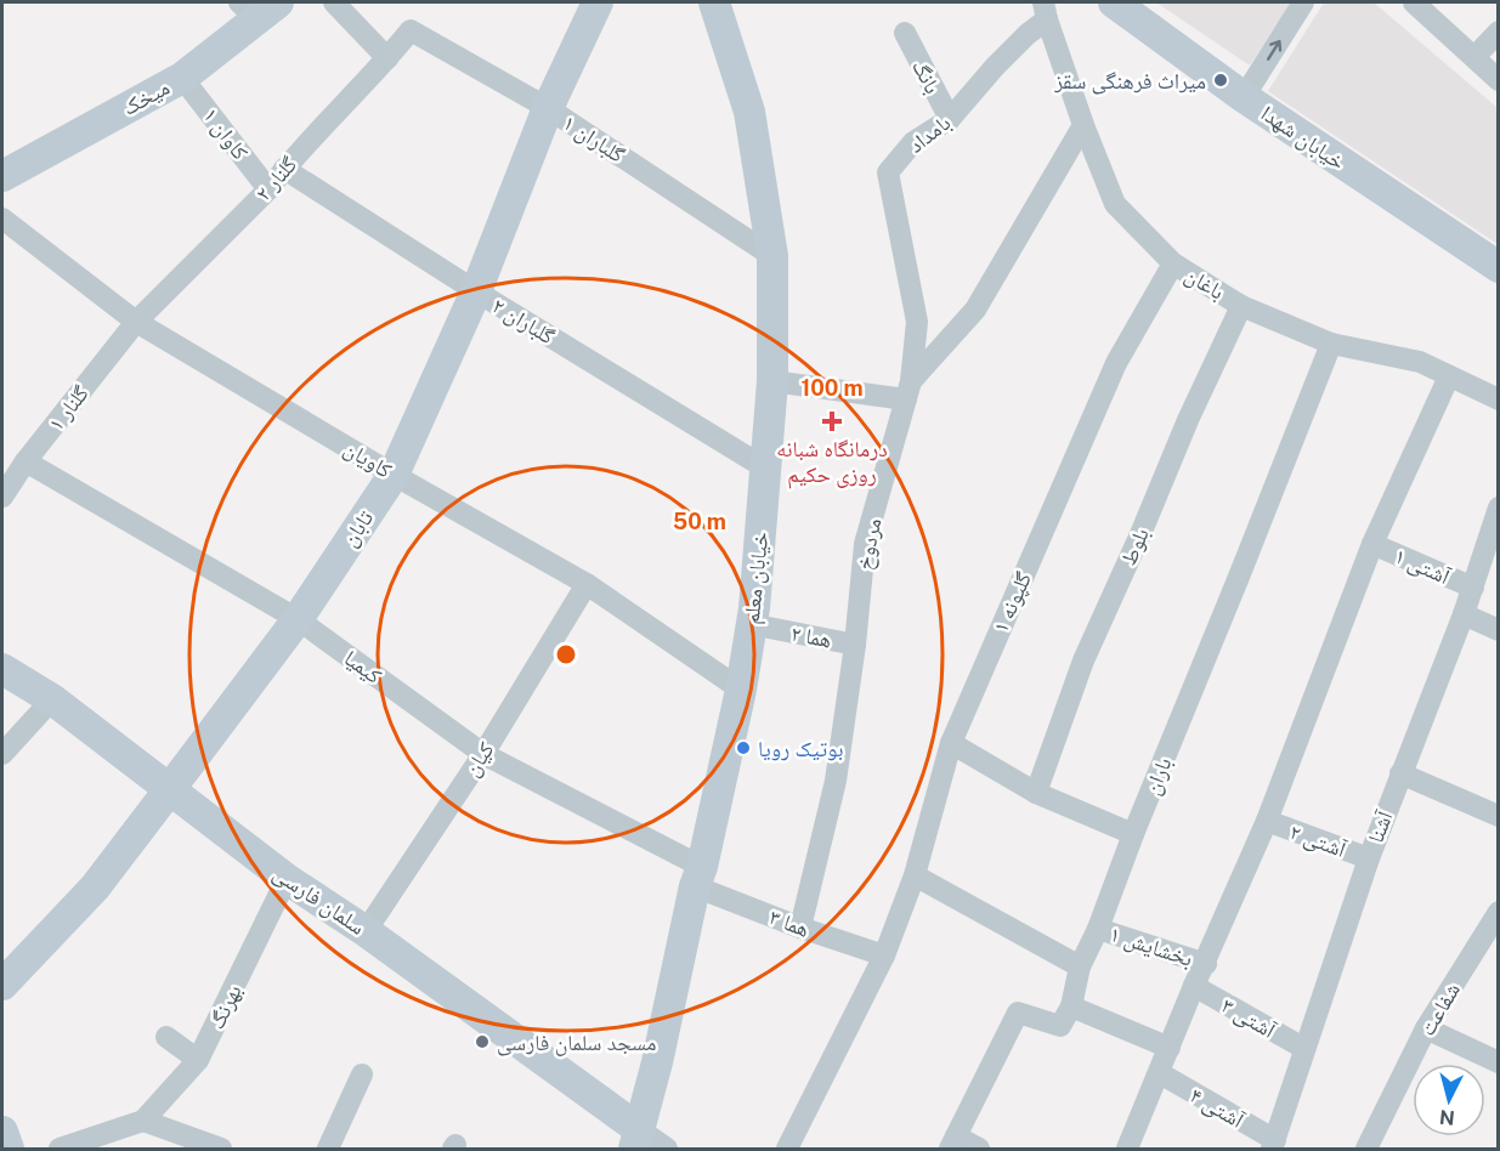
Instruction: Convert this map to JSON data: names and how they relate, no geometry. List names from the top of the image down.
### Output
{
  "streets": {
    "street": [
      "بانگ",
      "میخک",
      "کاوان ۱",
      "بامداد",
      "خیابان شهدا",
      "گلباران ۱",
      "گلنار ۲",
      "باغان",
      "گلباران ۲",
      "گلنار ۱",
      "کاویان",
      "تابان",
      "مردوخ",
      "بلوط",
      "آشتی ۱",
      "خیابان معلم",
      "گلپونه ۱",
      "هما ۲",
      "کیمیا",
      "کیان",
      "باران",
      "آشنا",
      "آشتی ۲",
      "سلمان فارسی",
      "هما ۳",
      "بخشایش ۱",
      "بهرنگ",
      "شفاعت",
      "آشتی ۳",
      "آشتی ۴"
    ]
  },
  "crossings": [
    ["بانگ", "بامداد"],
    ["میخک", "کاوان ۱"],
    ["کاوان ۱", "گلنار ۲"],
    ["بامداد", "باغان"],
    ["بامداد", "مردوخ"],
    ["گلباران ۱", "گلنار ۲"],
    ["گلباران ۱", "تابان"],
    ["گلباران ۱", "خیابان معلم"],
    ["گلنار ۲", "گلباران ۲"],
    ["گلنار ۲", "گلنار ۱"],
    ["گلنار ۲", "کاویان"],
    ["باغان", "مردوخ"],
    ["باغان", "بلوط"],
    ["باغان", "گلپونه ۱"],
    ["باغان", "باران"],
    ["گلباران ۲", "تابان"],
    ["گلباران ۲", "خیابان معلم"],
    ["گلنار ۱", "کاویان"],
    ["گلنار ۱", "کیمیا"],
    ["کاویان", "تابان"],
    ["کاویان", "خیابان معلم"],
    ["کاویان", "کیان"],
    ["تابان", "کیمیا"],
    ["تابان", "سلمان فارسی"],
    ["مردوخ", "هما ۲"],
    ["مردوخ", "هما ۳"],
    ["آشتی ۱", "آشنا"],
    ["خیابان معلم", "کیمیا"],
    ["خیابان معلم", "سلمان فارسی"],
    ["خیابان معلم", "هما ۳"],
    ["گلپونه ۱", "هما ۳"],
    ["کیمیا", "کیان"],
    ["کیمیا", "هما ۳"],
    ["کیان", "سلمان فارسی"],
    ["باران", "بخشایش ۱"],
    ["آشنا", "آشتی ۲"],
    ["آشنا", "آشتی ۳"],
    ["آشنا", "آشتی ۴"],
    ["سلمان فارسی", "بهرنگ"]
  ],
  "places": {
    "other": ["میراث فرهنگی سقز", "بوتیک رویا", "مسجد سلمان فارسی"],
    "health": ["درمانگاه شبانه روزی حکیم"]
  },
  "north": "bottom",
  "rings": ["100 m", "50 m"]
}
